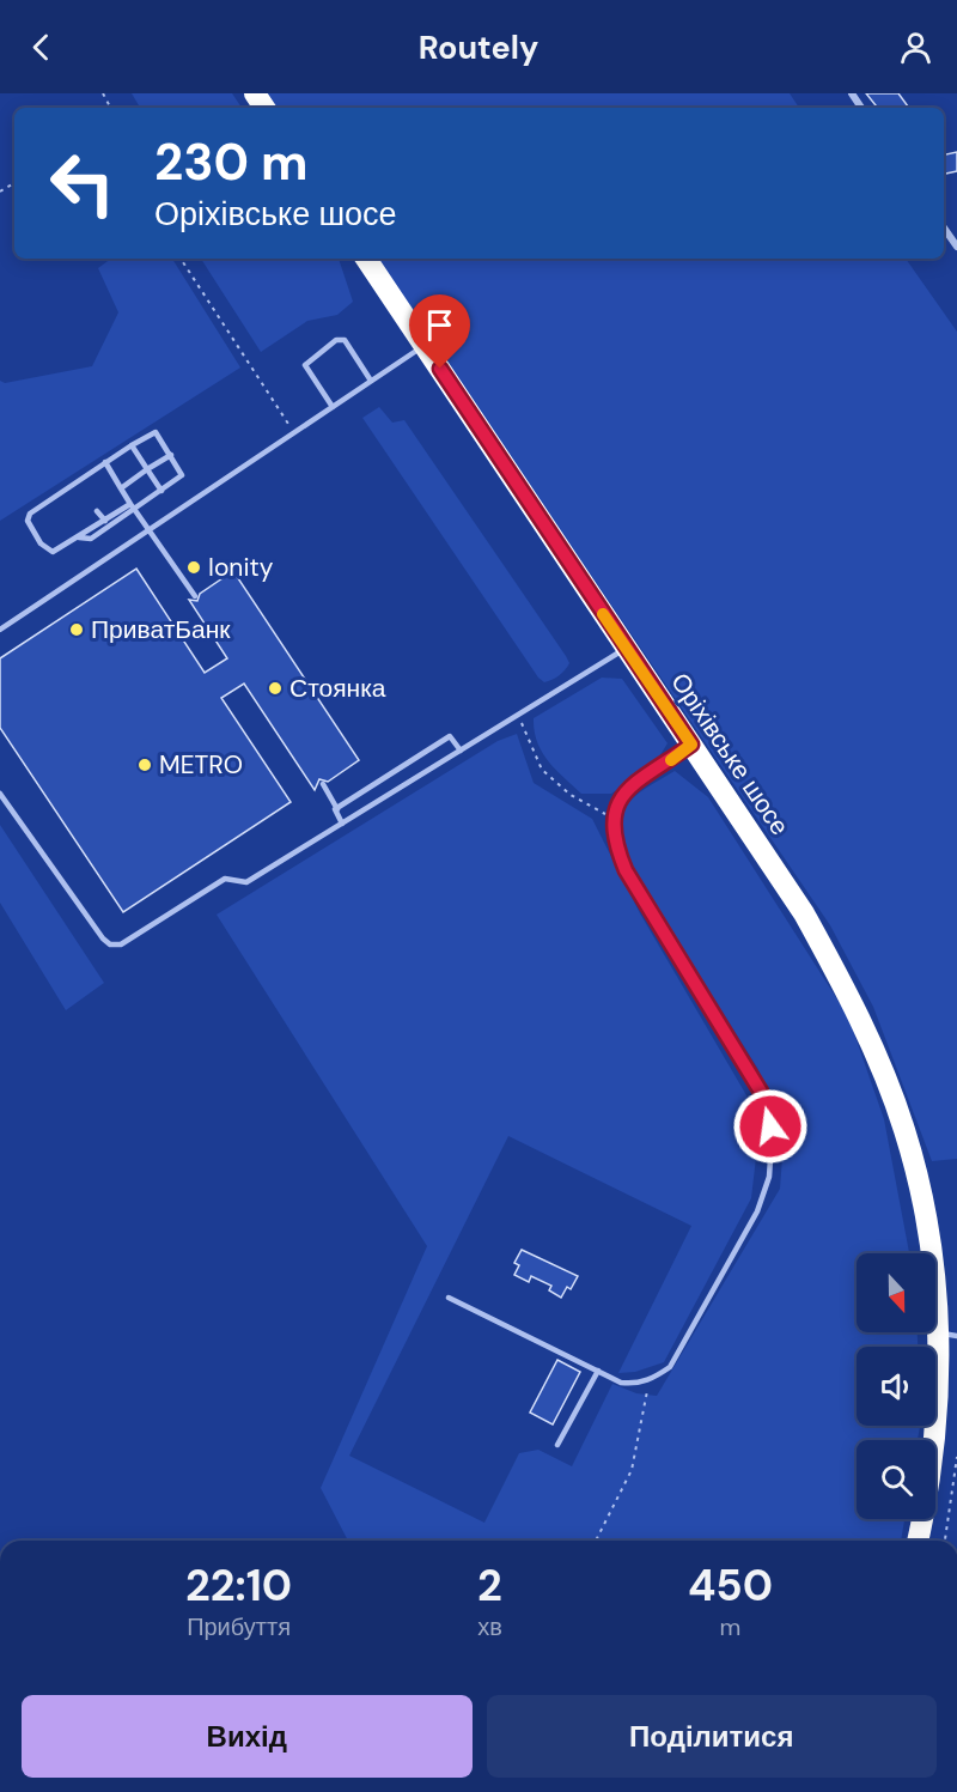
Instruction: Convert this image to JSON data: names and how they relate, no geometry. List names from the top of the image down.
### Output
{
  "streets": {
    "highway": ["Оріхівське шосе"]
  },
  "places": [
    "Ionity",
    "ПриватБанк",
    "Стоянка",
    "METRO"
  ],
  "north": "bottom",
  "page": {
    "header": "Routely",
    "turn": ["230 m", "Оріхівське шосе"],
    "eta": [
      "22:10",
      "Прибуття",
      "2",
      "хв",
      "450",
      "m"
    ],
    "buttons": ["Вихід", "Поділитися"]
  }
}
